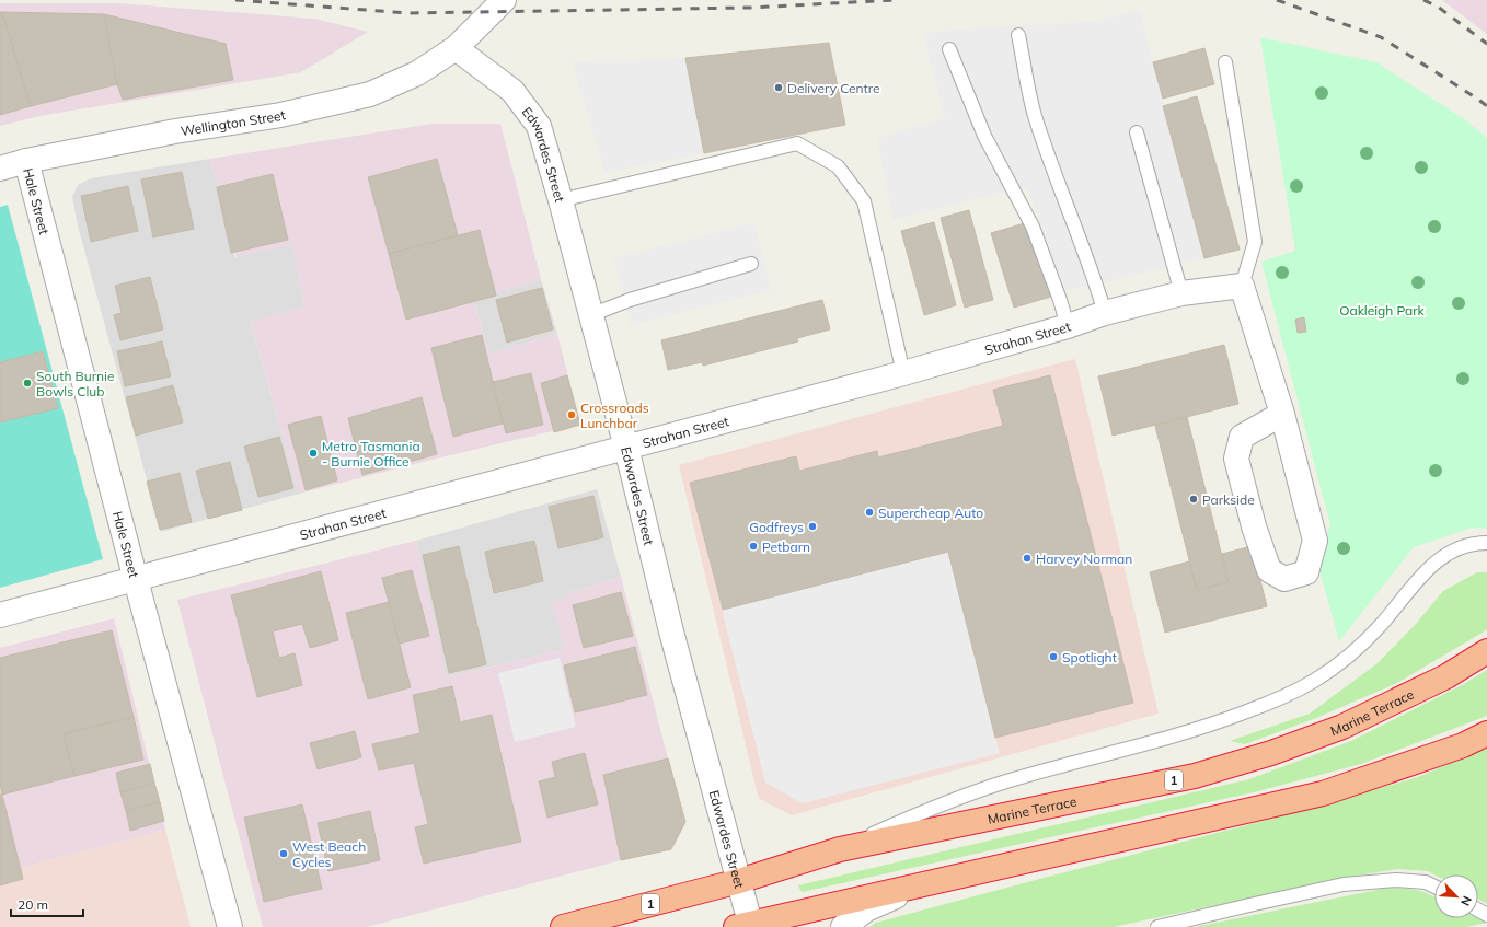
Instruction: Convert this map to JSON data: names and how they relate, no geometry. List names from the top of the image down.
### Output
{
  "streets": {
    "highway": ["Marine Terrace", "1"],
    "street": [
      "Wellington Street",
      "Edwardes Street",
      "Hale Street",
      "Strahan Street"
    ]
  },
  "crossings": [
    ["Wellington Street", "Edwardes Street"],
    ["Wellington Street", "Hale Street"],
    ["Edwardes Street", "Strahan Street"],
    ["Edwardes Street", "Marine Terrace"],
    ["Hale Street", "Strahan Street"]
  ],
  "parks": ["Oakleigh Park"],
  "places": [
    "Delivery Centre",
    "South Burnie Bowls Club",
    "Crossroads Lunchbar",
    "Metro Tasmania - Burnie Office",
    "Parkside",
    "Supercheap Auto",
    "Godfreys",
    "Petbarn",
    "Harvey Norman",
    "Spotlight",
    "West Beach Cycles"
  ],
  "scale_bar": "20 m",
  "north": "bottom right"
}
